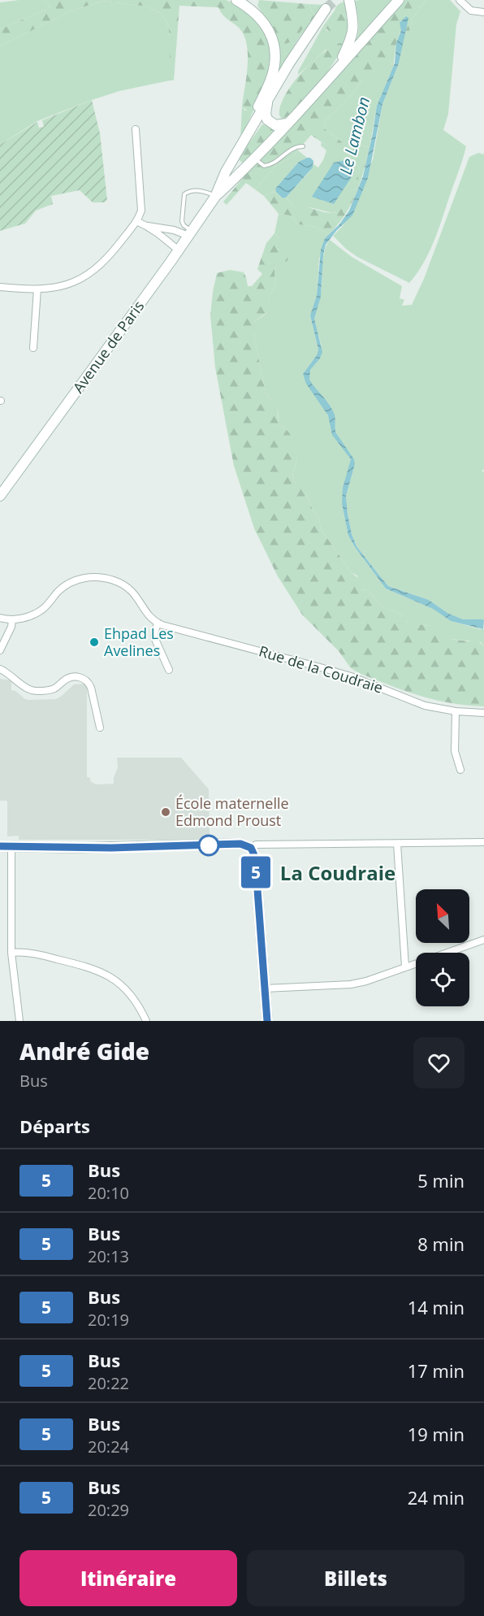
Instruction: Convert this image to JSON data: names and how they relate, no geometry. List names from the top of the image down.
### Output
{
  "streets": {
    "main road": ["Avenue de Paris"],
    "street": ["Rue de la Coudraie"]
  },
  "districts": ["La Coudraie"],
  "water": ["Le Lambon"],
  "places": ["Ehpad Les Avelines", "École maternelle Edmond Proust"],
  "lines": ["bus line 5"],
  "north": "top left",
  "page": {
    "on_map": "5",
    "heading": [
      ["André Gide", "Bus"],
      "Départs"
    ],
    "list": [
      {
        "mark": "5",
        "name": "Bus",
        "note": "20:10",
        "value": "5 min"
      },
      {
        "mark": "5",
        "name": "Bus",
        "note": "20:13",
        "value": "8 min"
      },
      {
        "mark": "5",
        "name": "Bus",
        "note": "20:19",
        "value": "14 min"
      },
      {
        "mark": "5",
        "name": "Bus",
        "note": "20:22",
        "value": "17 min"
      },
      {
        "mark": "5",
        "name": "Bus",
        "note": "20:24",
        "value": "19 min"
      },
      {
        "mark": "5",
        "name": "Bus",
        "note": "20:29",
        "value": "24 min"
      }
    ],
    "buttons": ["Itinéraire", "Billets"]
  }
}
